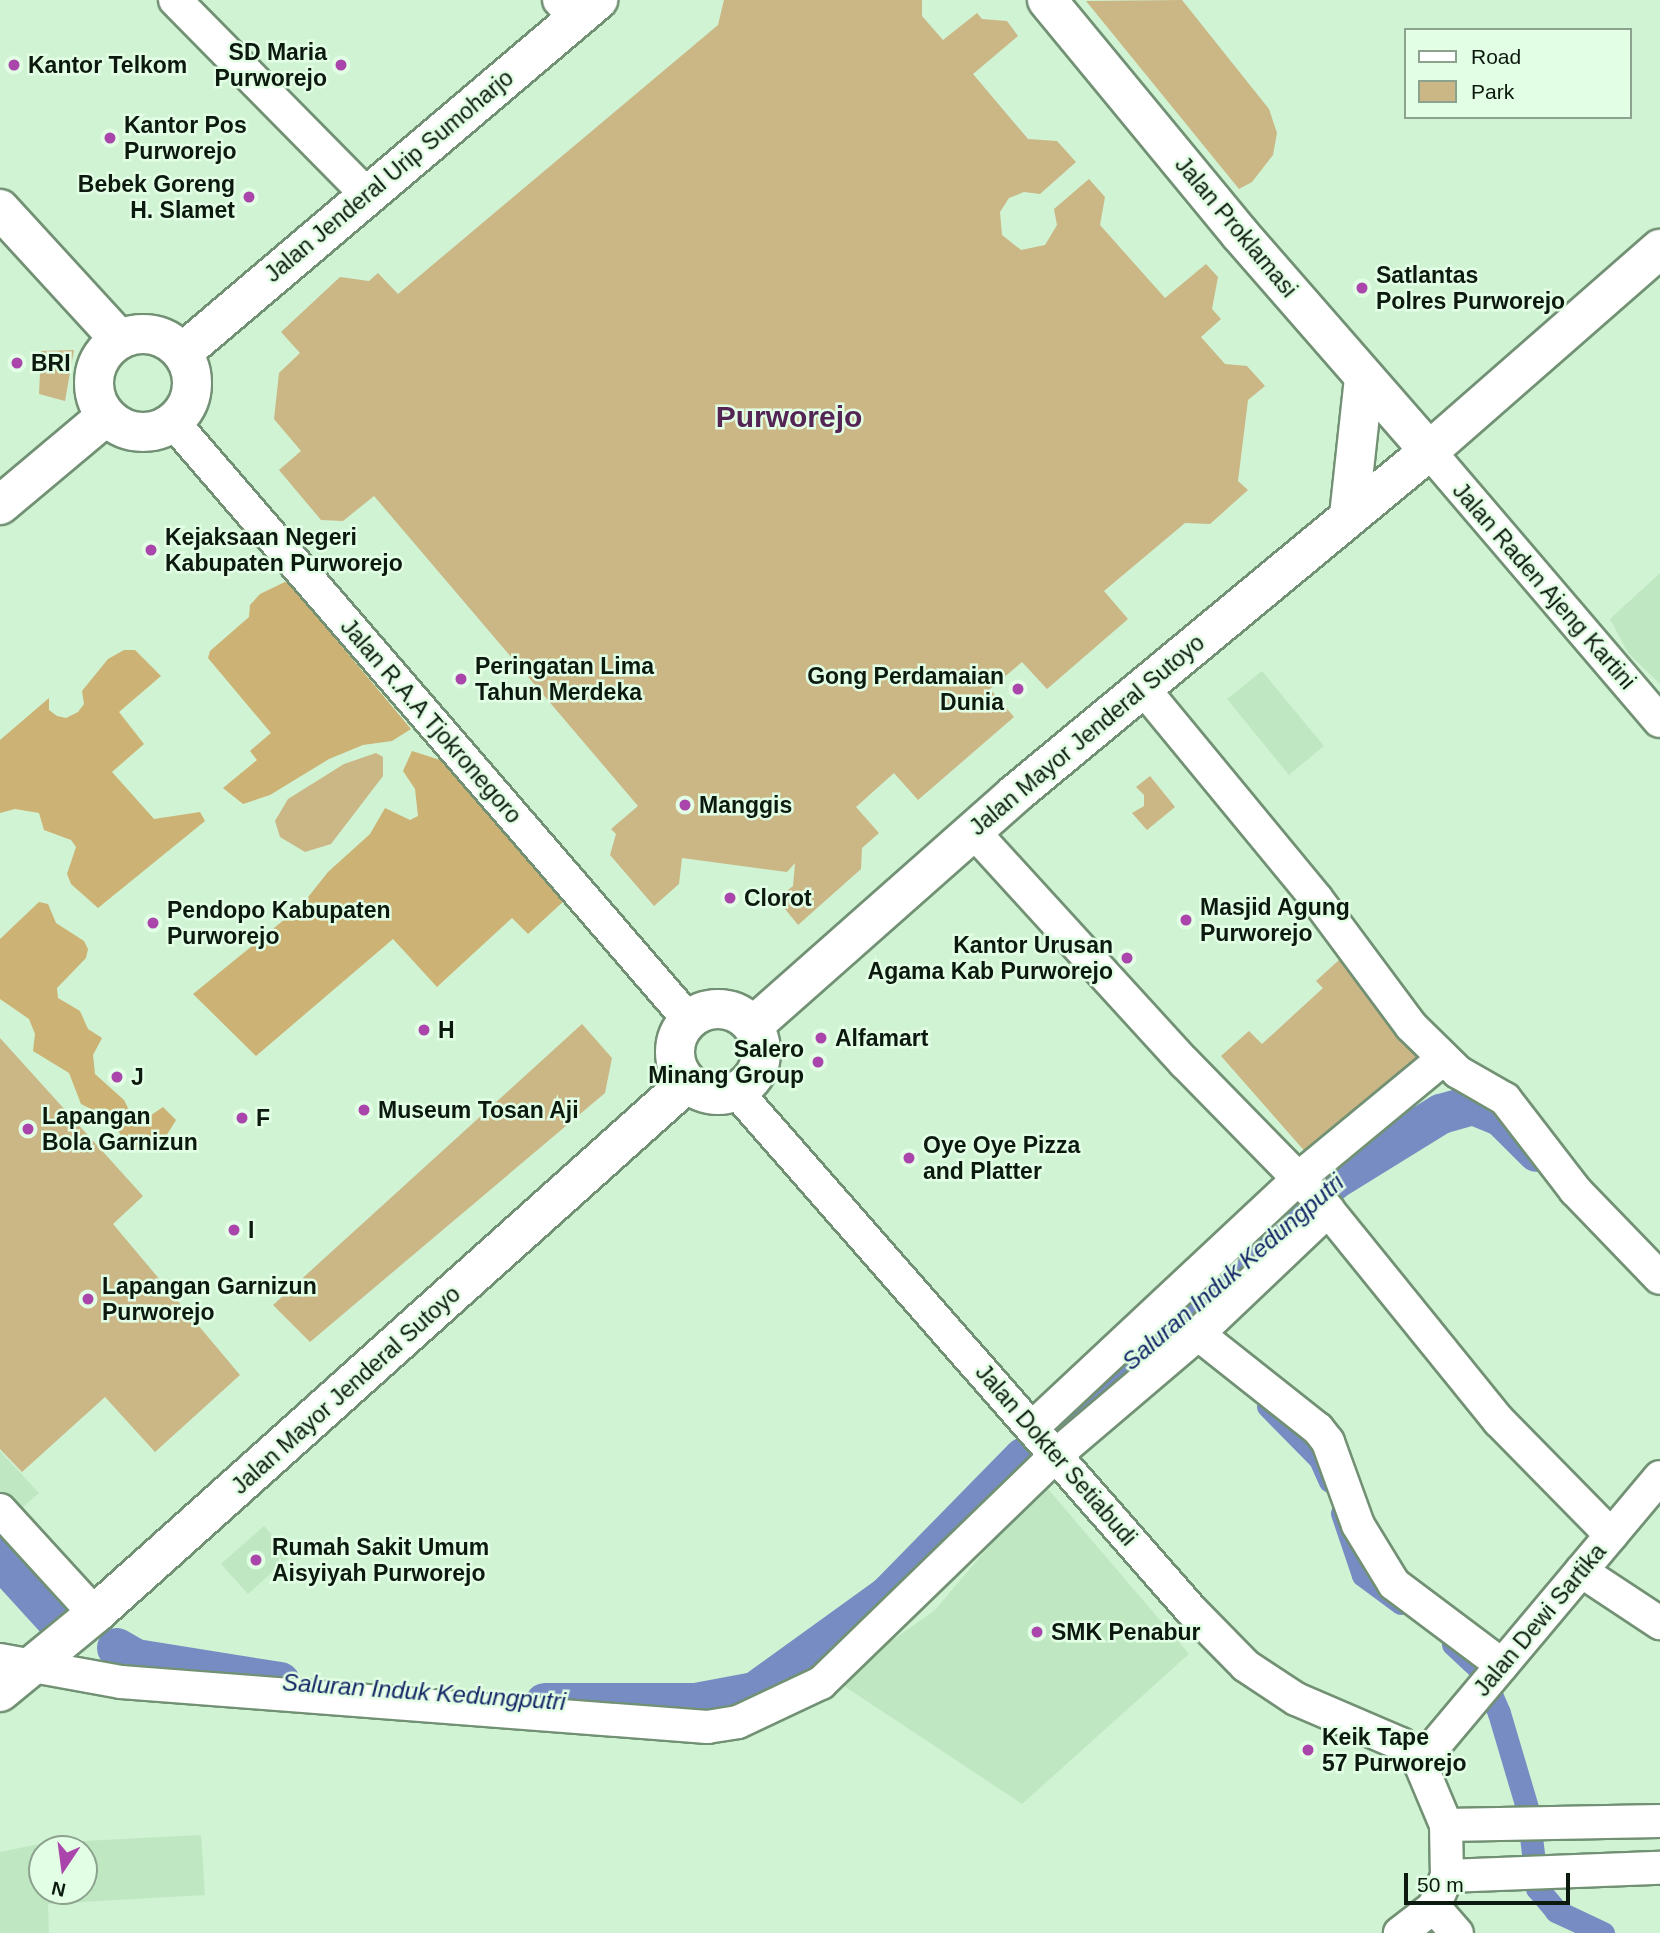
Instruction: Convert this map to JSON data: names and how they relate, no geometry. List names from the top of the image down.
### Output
{
  "streets": {
    "main road": ["Jalan Jenderal Urip Sumoharjo", "Jalan Proklamasi", "Jalan Mayor Jenderal Sutoyo"],
    "street": [
      "Jalan Raden Ajeng Kartini",
      "Jalan R.A.A Tjokronegoro",
      "Jalan Dokter Setiabudi",
      "Jalan Dewi Sartika"
    ]
  },
  "crossings": [
    ["Jalan Jenderal Urip Sumoharjo", "Jalan R.A.A Tjokronegoro"],
    ["Jalan Proklamasi", "Jalan Raden Ajeng Kartini"],
    ["Jalan Proklamasi", "Jalan Mayor Jenderal Sutoyo"],
    ["Jalan Raden Ajeng Kartini", "Jalan Mayor Jenderal Sutoyo"],
    ["Jalan R.A.A Tjokronegoro", "Jalan Mayor Jenderal Sutoyo"],
    ["Jalan R.A.A Tjokronegoro", "Jalan Dokter Setiabudi"],
    ["Jalan Mayor Jenderal Sutoyo", "Jalan Dokter Setiabudi"],
    ["Jalan Dokter Setiabudi", "Jalan Dewi Sartika"]
  ],
  "districts": ["Purworejo"],
  "water": ["Saluran Induk Kedungputri"],
  "places": [
    "Kantor Telkom",
    "SD Maria Purworejo",
    "Kantor Pos Purworejo",
    "Bebek Goreng H. Slamet",
    "Satlantas Polres Purworejo",
    "BRI",
    "Kejaksaan Negeri Kabupaten Purworejo",
    "Peringatan Lima Tahun Merdeka",
    "Gong Perdamaian Dunia",
    "Manggis",
    "Clorot",
    "Masjid Agung Purworejo",
    "Pendopo Kabupaten Purworejo",
    "Kantor Urusan Agama Kab Purworejo",
    "H",
    "Alfamart",
    "Salero Minang Group",
    "J",
    "Museum Tosan Aji",
    "F",
    "Lapangan Bola Garnizun",
    "Oye Oye Pizza and Platter",
    "I",
    "Lapangan Garnizun Purworejo",
    "Rumah Sakit Umum Aisyiyah Purworejo",
    "SMK Penabur",
    "Keik Tape 57 Purworejo"
  ],
  "legend": ["Road", "Park"],
  "scale_bar": "50 m",
  "north": "bottom"
}
